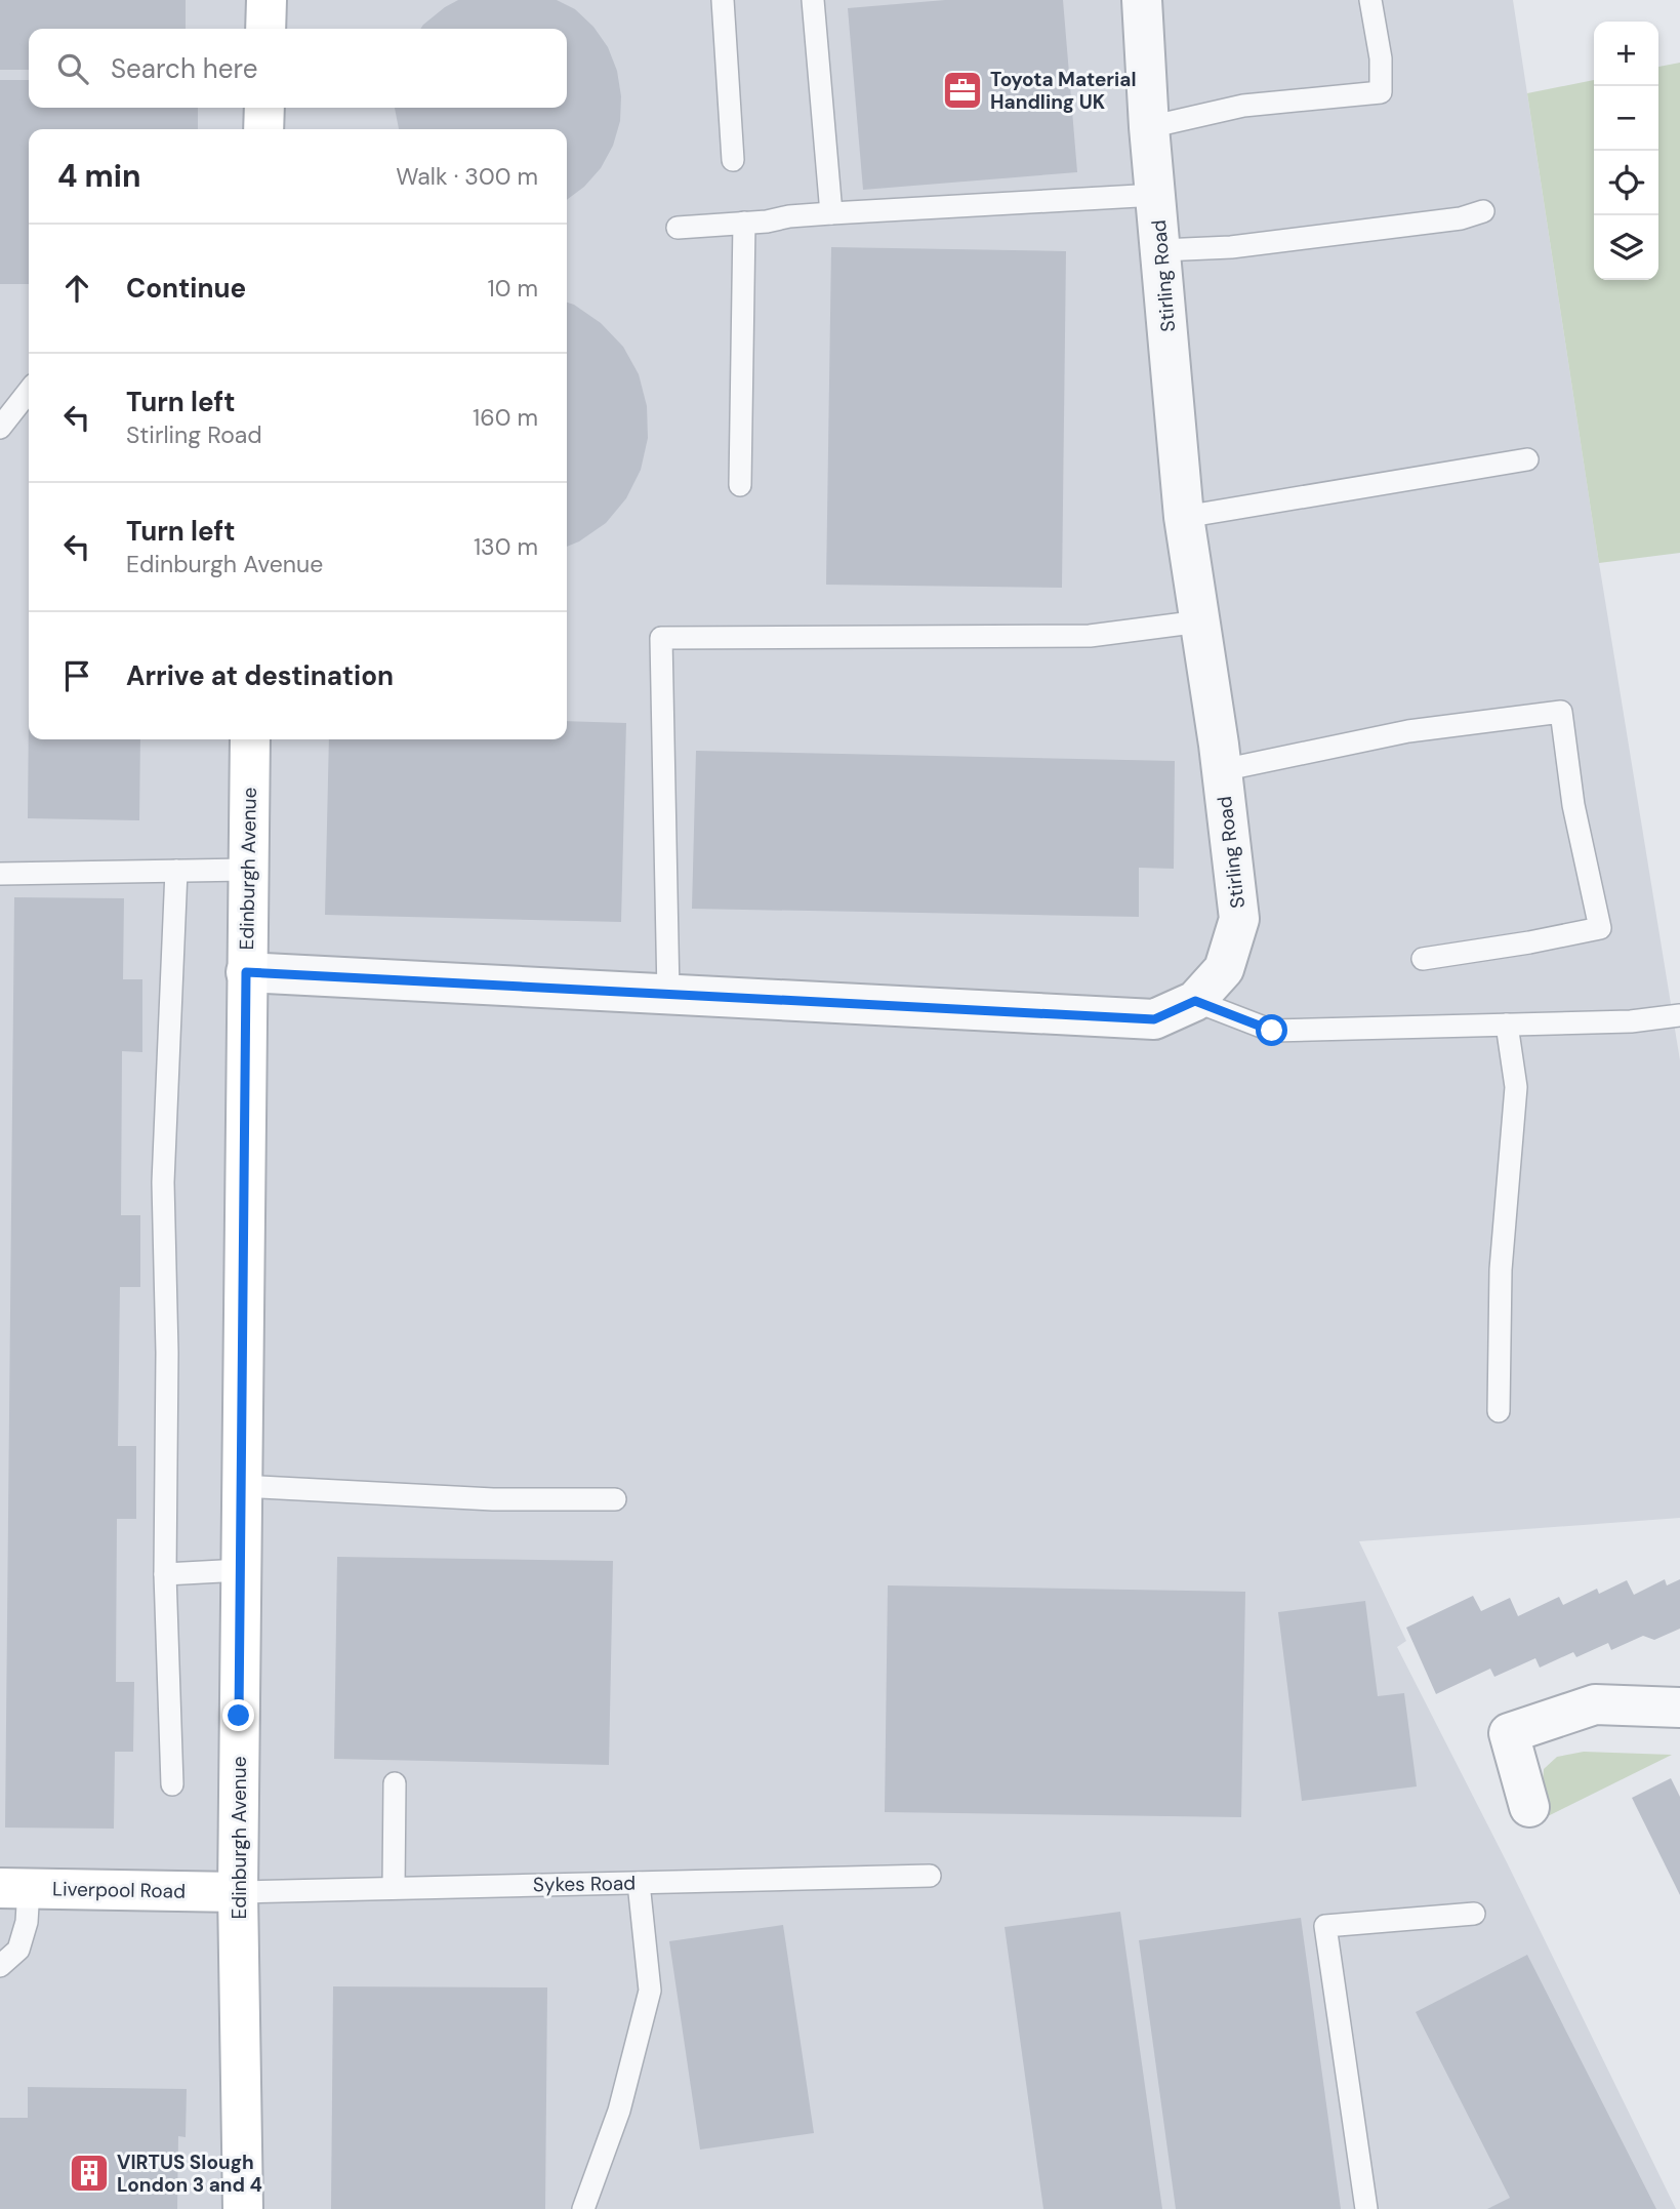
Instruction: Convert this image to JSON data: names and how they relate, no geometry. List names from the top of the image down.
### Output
{
  "streets": {
    "street": ["Stirling Road", "Edinburgh Avenue", "Liverpool Road"],
    "lane": ["Sykes Road"]
  },
  "crossings": [
    ["Stirling Road", "Edinburgh Avenue"],
    ["Edinburgh Avenue", "Sykes Road"],
    ["Edinburgh Avenue", "Liverpool Road"],
    ["Sykes Road", "Liverpool Road"]
  ],
  "places": {
    "office": ["Toyota Material Handling UK"],
    "building": ["VIRTUS Slough London 3 and 4"]
  },
  "page": {
    "map_buttons": ["+", "−"],
    "search": "Search here",
    "heading": ["4 min", "Walk · 300 m"],
    "list": [
      ["Continue", "10 m"],
      ["Turn left", "Stirling Road", "160 m"],
      ["Turn left", "Edinburgh Avenue", "130 m"],
      "Arrive at destination"
    ]
  }
}
